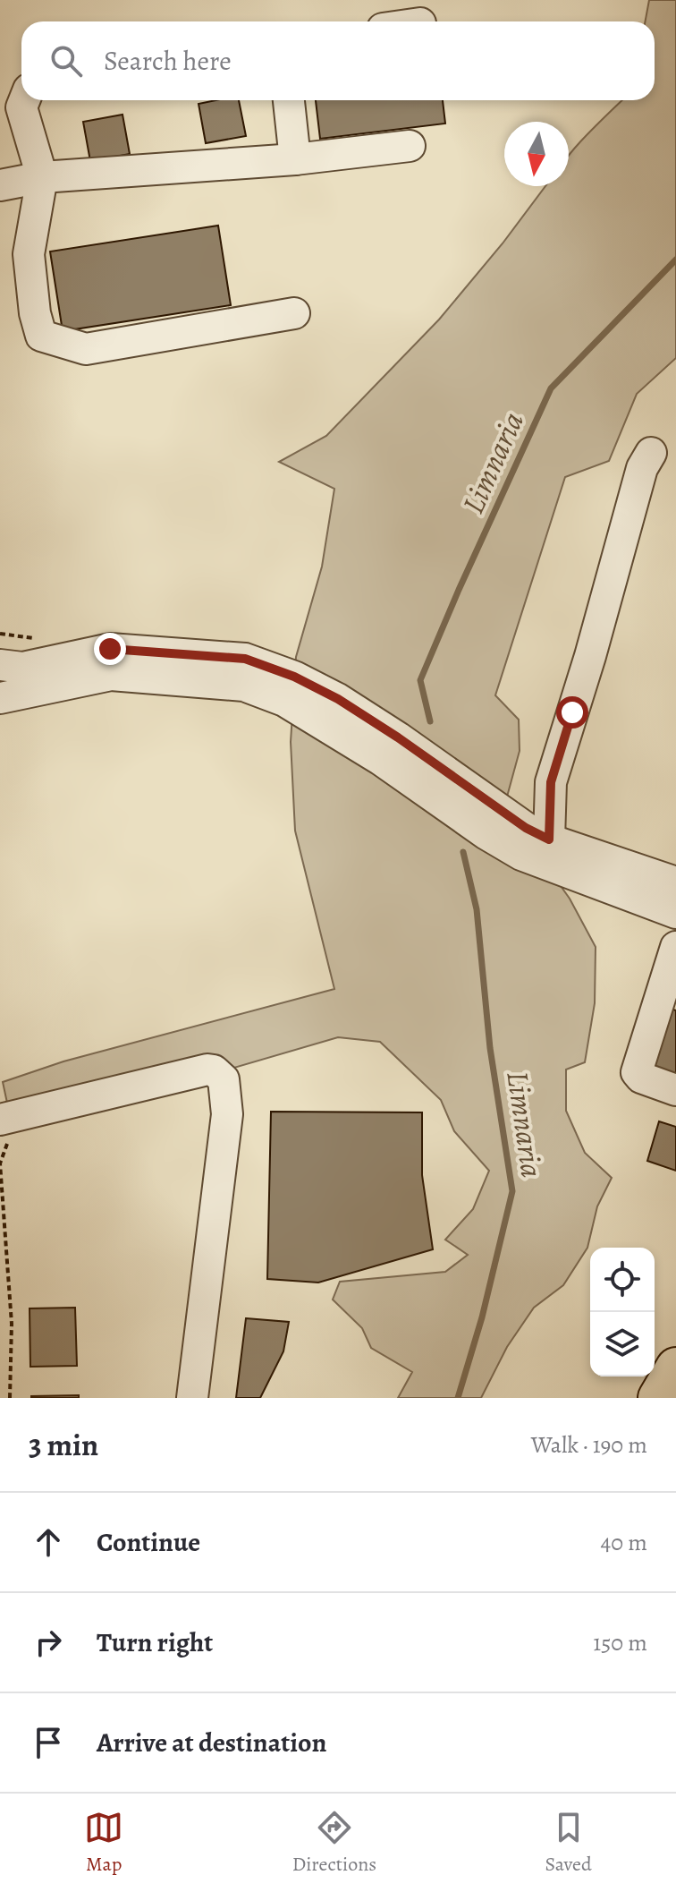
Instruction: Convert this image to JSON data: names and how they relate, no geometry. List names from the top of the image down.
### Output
{
  "water": ["Limnaria"],
  "north": "bottom",
  "page": {
    "search": "Search here",
    "heading": ["3 min", "Walk · 190 m"],
    "list": [
      ["Continue", "40 m"],
      ["Turn right", "150 m"],
      "Arrive at destination"
    ],
    "nav": ["Map", "Directions", "Saved"]
  }
}
